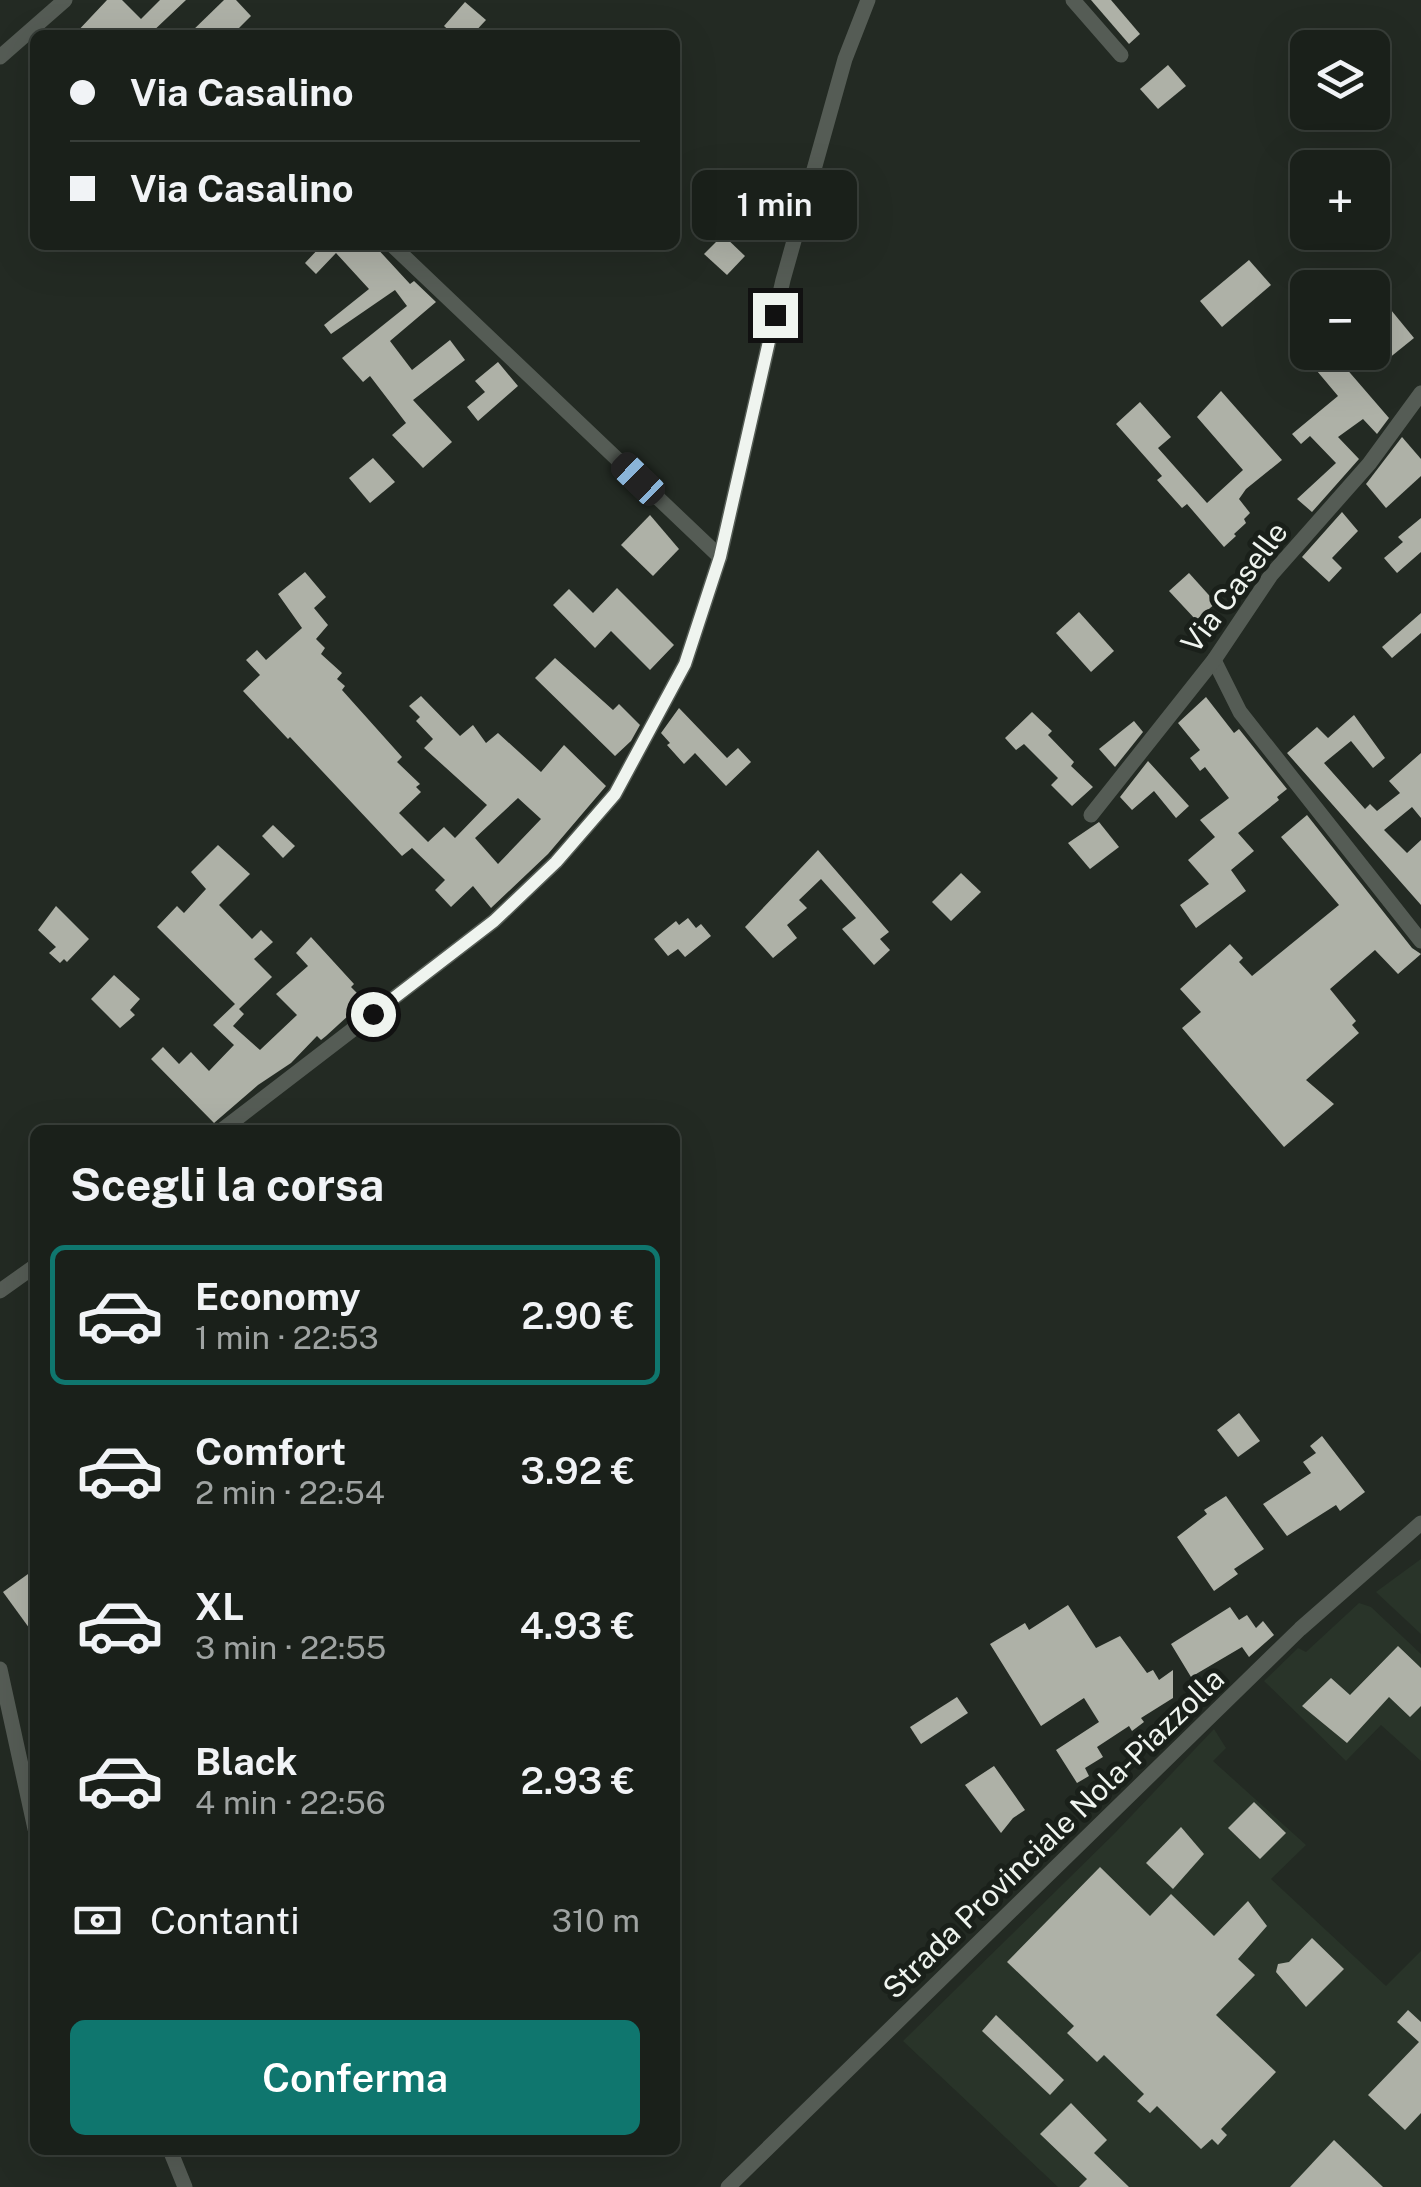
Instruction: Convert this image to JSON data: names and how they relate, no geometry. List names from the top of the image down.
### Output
{
  "streets": {
    "street": ["Via Caselle", "Strada Provinciale Nola-Piazzolla"]
  },
  "page": {
    "map_buttons": ["+", "−"],
    "banner": ["Via Casalino", "Via Casalino"],
    "bubble": "1 min",
    "heading": "Scegli la corsa",
    "list": [
      {
        "name": "Economy",
        "note": "1 min · 22:53",
        "value": "2.90 €"
      },
      {
        "name": "Comfort",
        "note": "2 min · 22:54",
        "value": "3.92 €"
      },
      {
        "name": "XL",
        "note": "3 min · 22:55",
        "value": "4.93 €"
      },
      {
        "name": "Black",
        "note": "4 min · 22:56",
        "value": "2.93 €"
      }
    ],
    "pay": ["Contanti", "310 m"],
    "buttons": "Conferma"
  }
}
